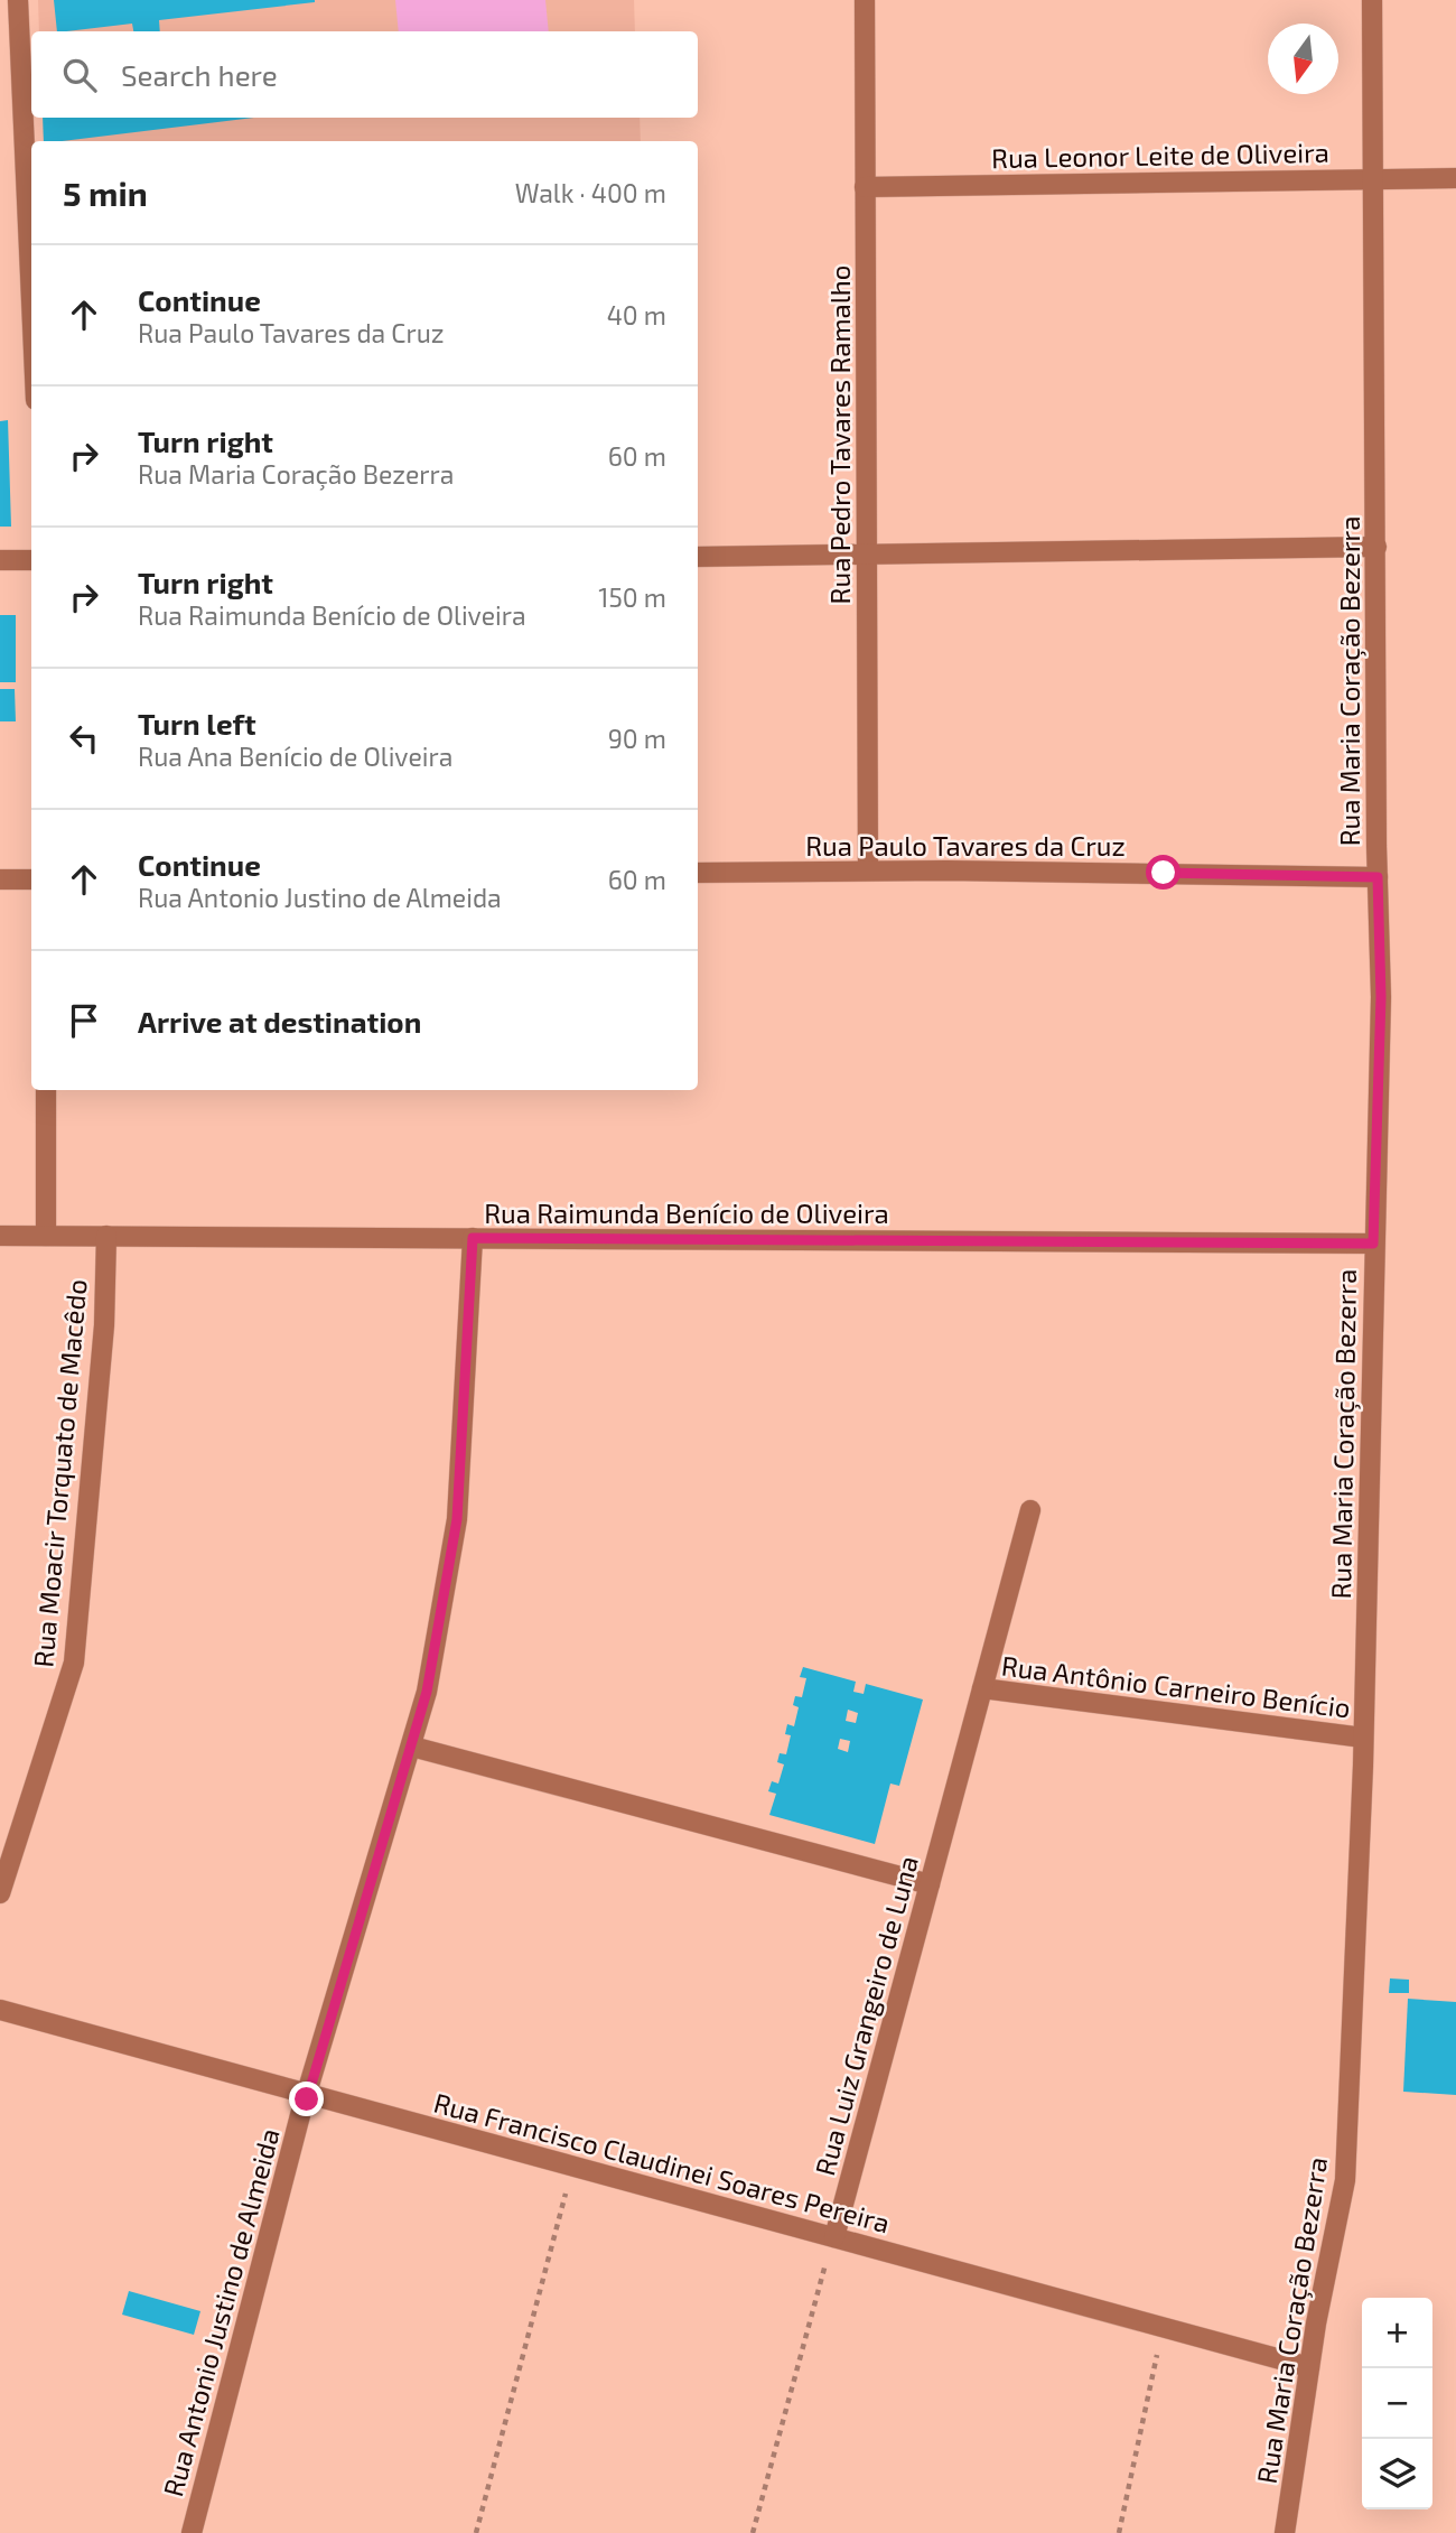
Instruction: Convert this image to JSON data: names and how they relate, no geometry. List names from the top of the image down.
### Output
{
  "streets": {
    "street": [
      "Rua Leonor Leite de Oliveira",
      "Rua Pedro Tavares Ramalho",
      "Rua Maria Coração Bezerra",
      "Rua Paulo Tavares da Cruz",
      "Rua Raimunda Benício de Oliveira",
      "Rua Moacir Torquato de Macêdo",
      "Rua Antônio Carneiro Benício",
      "Rua Luiz Grangeiro de Luna",
      "Rua Francisco Claudinei Soares Pereira",
      "Rua Antonio Justino de Almeida"
    ]
  },
  "crossings": [
    ["Rua Leonor Leite de Oliveira", "Rua Pedro Tavares Ramalho"],
    ["Rua Leonor Leite de Oliveira", "Rua Maria Coração Bezerra"],
    ["Rua Pedro Tavares Ramalho", "Rua Paulo Tavares da Cruz"],
    ["Rua Maria Coração Bezerra", "Rua Paulo Tavares da Cruz"],
    ["Rua Maria Coração Bezerra", "Rua Raimunda Benício de Oliveira"],
    ["Rua Maria Coração Bezerra", "Rua Antônio Carneiro Benício"],
    ["Rua Maria Coração Bezerra", "Rua Francisco Claudinei Soares Pereira"],
    ["Rua Raimunda Benício de Oliveira", "Rua Moacir Torquato de Macêdo"],
    ["Rua Raimunda Benício de Oliveira", "Rua Antonio Justino de Almeida"],
    ["Rua Antônio Carneiro Benício", "Rua Luiz Grangeiro de Luna"],
    ["Rua Luiz Grangeiro de Luna", "Rua Francisco Claudinei Soares Pereira"],
    ["Rua Francisco Claudinei Soares Pereira", "Rua Antonio Justino de Almeida"]
  ],
  "north": "bottom",
  "page": {
    "search": "Search here",
    "heading": ["5 min", "Walk · 400 m"],
    "list": [
      ["Continue", "Rua Paulo Tavares da Cruz", "40 m"],
      ["Turn right", "Rua Maria Coração Bezerra", "60 m"],
      ["Turn right", "Rua Raimunda Benício de Oliveira", "150 m"],
      ["Turn left", "Rua Ana Benício de Oliveira", "90 m"],
      ["Continue", "Rua Antonio Justino de Almeida", "60 m"],
      "Arrive at destination"
    ],
    "map_buttons": ["+", "−"]
  }
}
